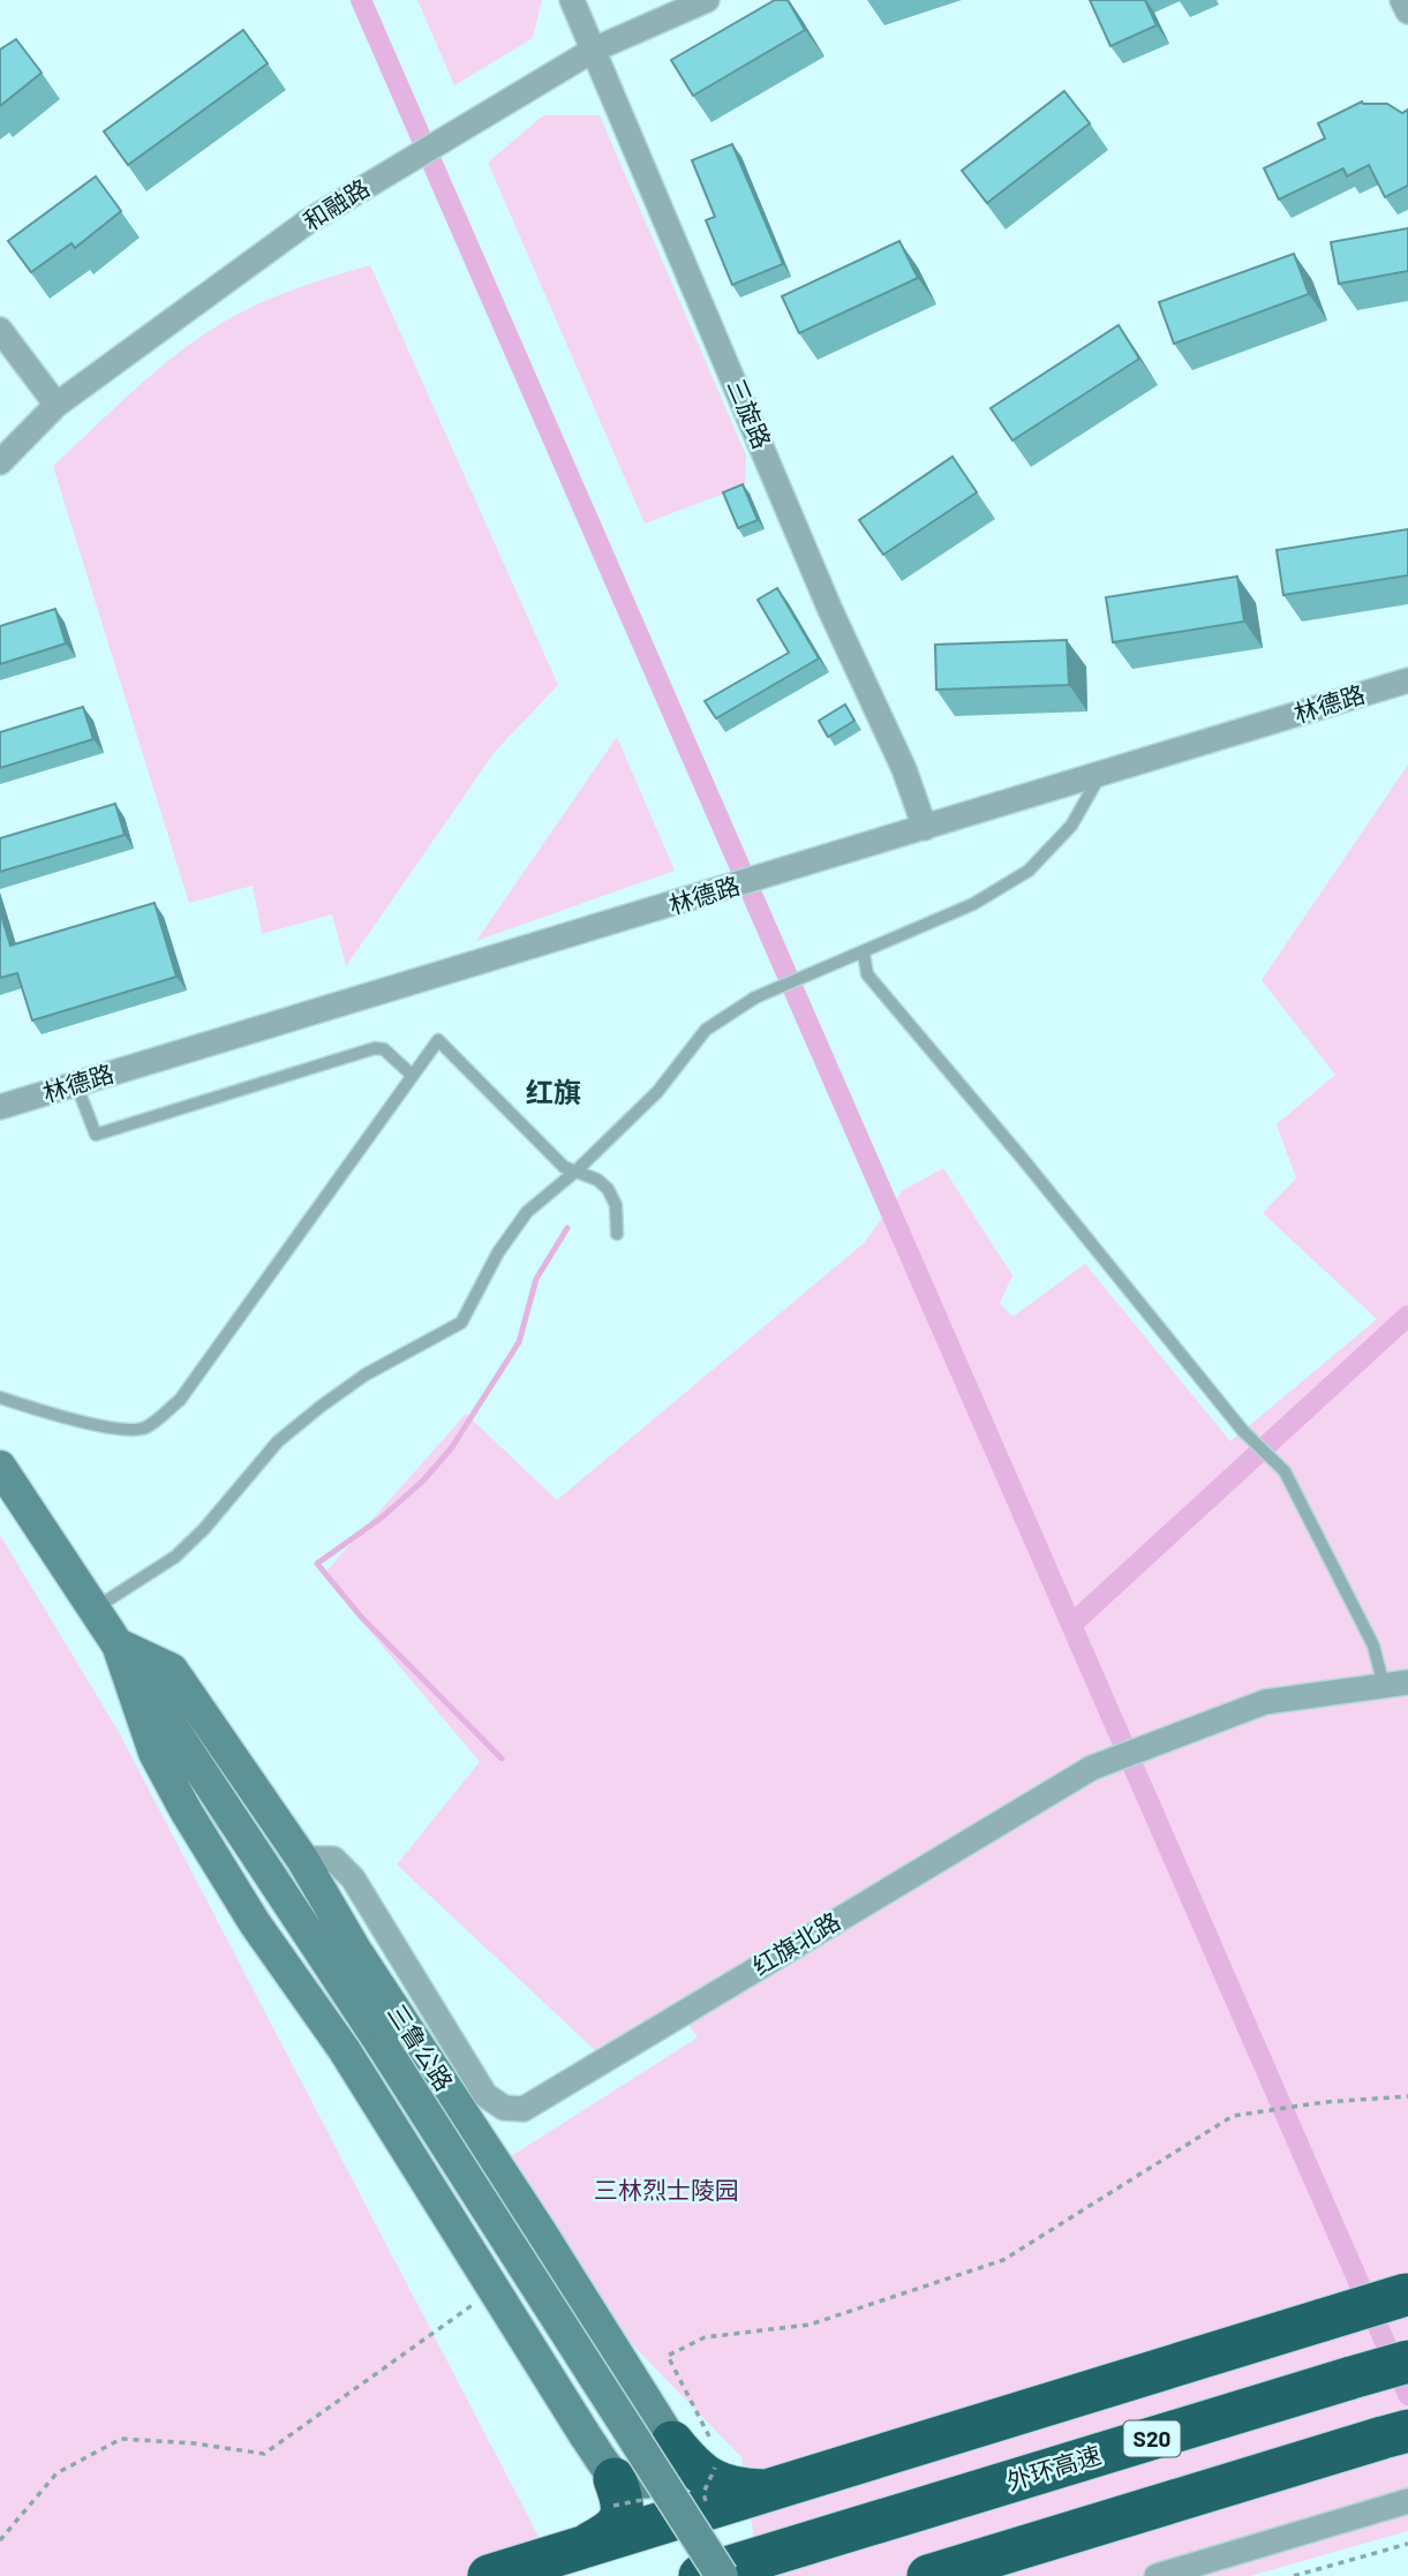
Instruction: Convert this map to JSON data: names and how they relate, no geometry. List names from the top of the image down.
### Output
{
  "streets": {
    "highway": ["S20", "外环高速"],
    "main road": ["三鲁公路"],
    "street": [
      "和融路",
      "三旋路",
      "林德路",
      "红旗北路"
    ]
  },
  "crossings": [
    ["和融路", "三旋路"],
    ["三旋路", "林德路"],
    ["红旗北路", "三鲁公路"]
  ],
  "districts": ["红旗"],
  "parks": ["三林烈士陵园"]
}
